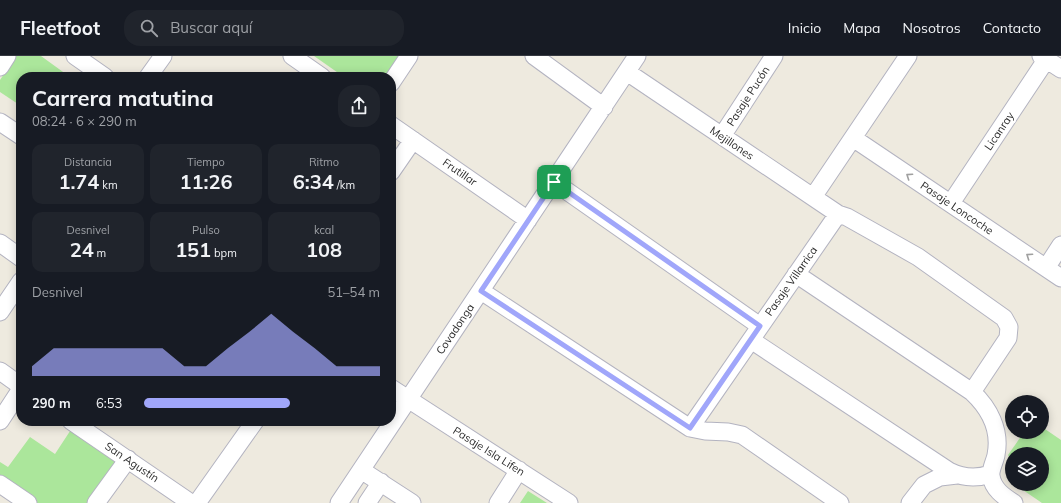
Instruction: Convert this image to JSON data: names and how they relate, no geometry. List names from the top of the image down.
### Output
{
  "streets": {
    "street": [
      "Pasaje Pucón",
      "Licanray",
      "Mejillones",
      "Frutillar",
      "Pasaje Loncoche",
      "Pasaje Villarrica",
      "Covadonga",
      "Pasaje Isla Lifen",
      "San Agustín"
    ]
  },
  "crossings": [
    ["Pasaje Pucón", "Mejillones"],
    ["Licanray", "Pasaje Loncoche"],
    ["Mejillones", "Pasaje Villarrica"],
    ["Mejillones", "Covadonga"],
    ["Frutillar", "Covadonga"],
    ["Covadonga", "Pasaje Isla Lifen"]
  ],
  "page": {
    "header": "Fleetfoot",
    "search": "Buscar aquí",
    "nav": [
      "Inicio",
      "Mapa",
      "Nosotros",
      "Contacto"
    ],
    "heading": ["Carrera matutina", "08:24 · 6 × 290 m"],
    "stats": [
      ["Distancia", "1.74 km"],
      ["Tiempo", "11:26"],
      ["Ritmo", "6:34 /km"],
      ["Desnivel", "24 m"],
      ["Pulso", "151 bpm"],
      ["kcal", "108"]
    ],
    "chart": ["Desnivel", "51–54 m"],
    "list": [
      {
        "name": "290 m",
        "note": "6:53"
      }
    ]
  }
}
